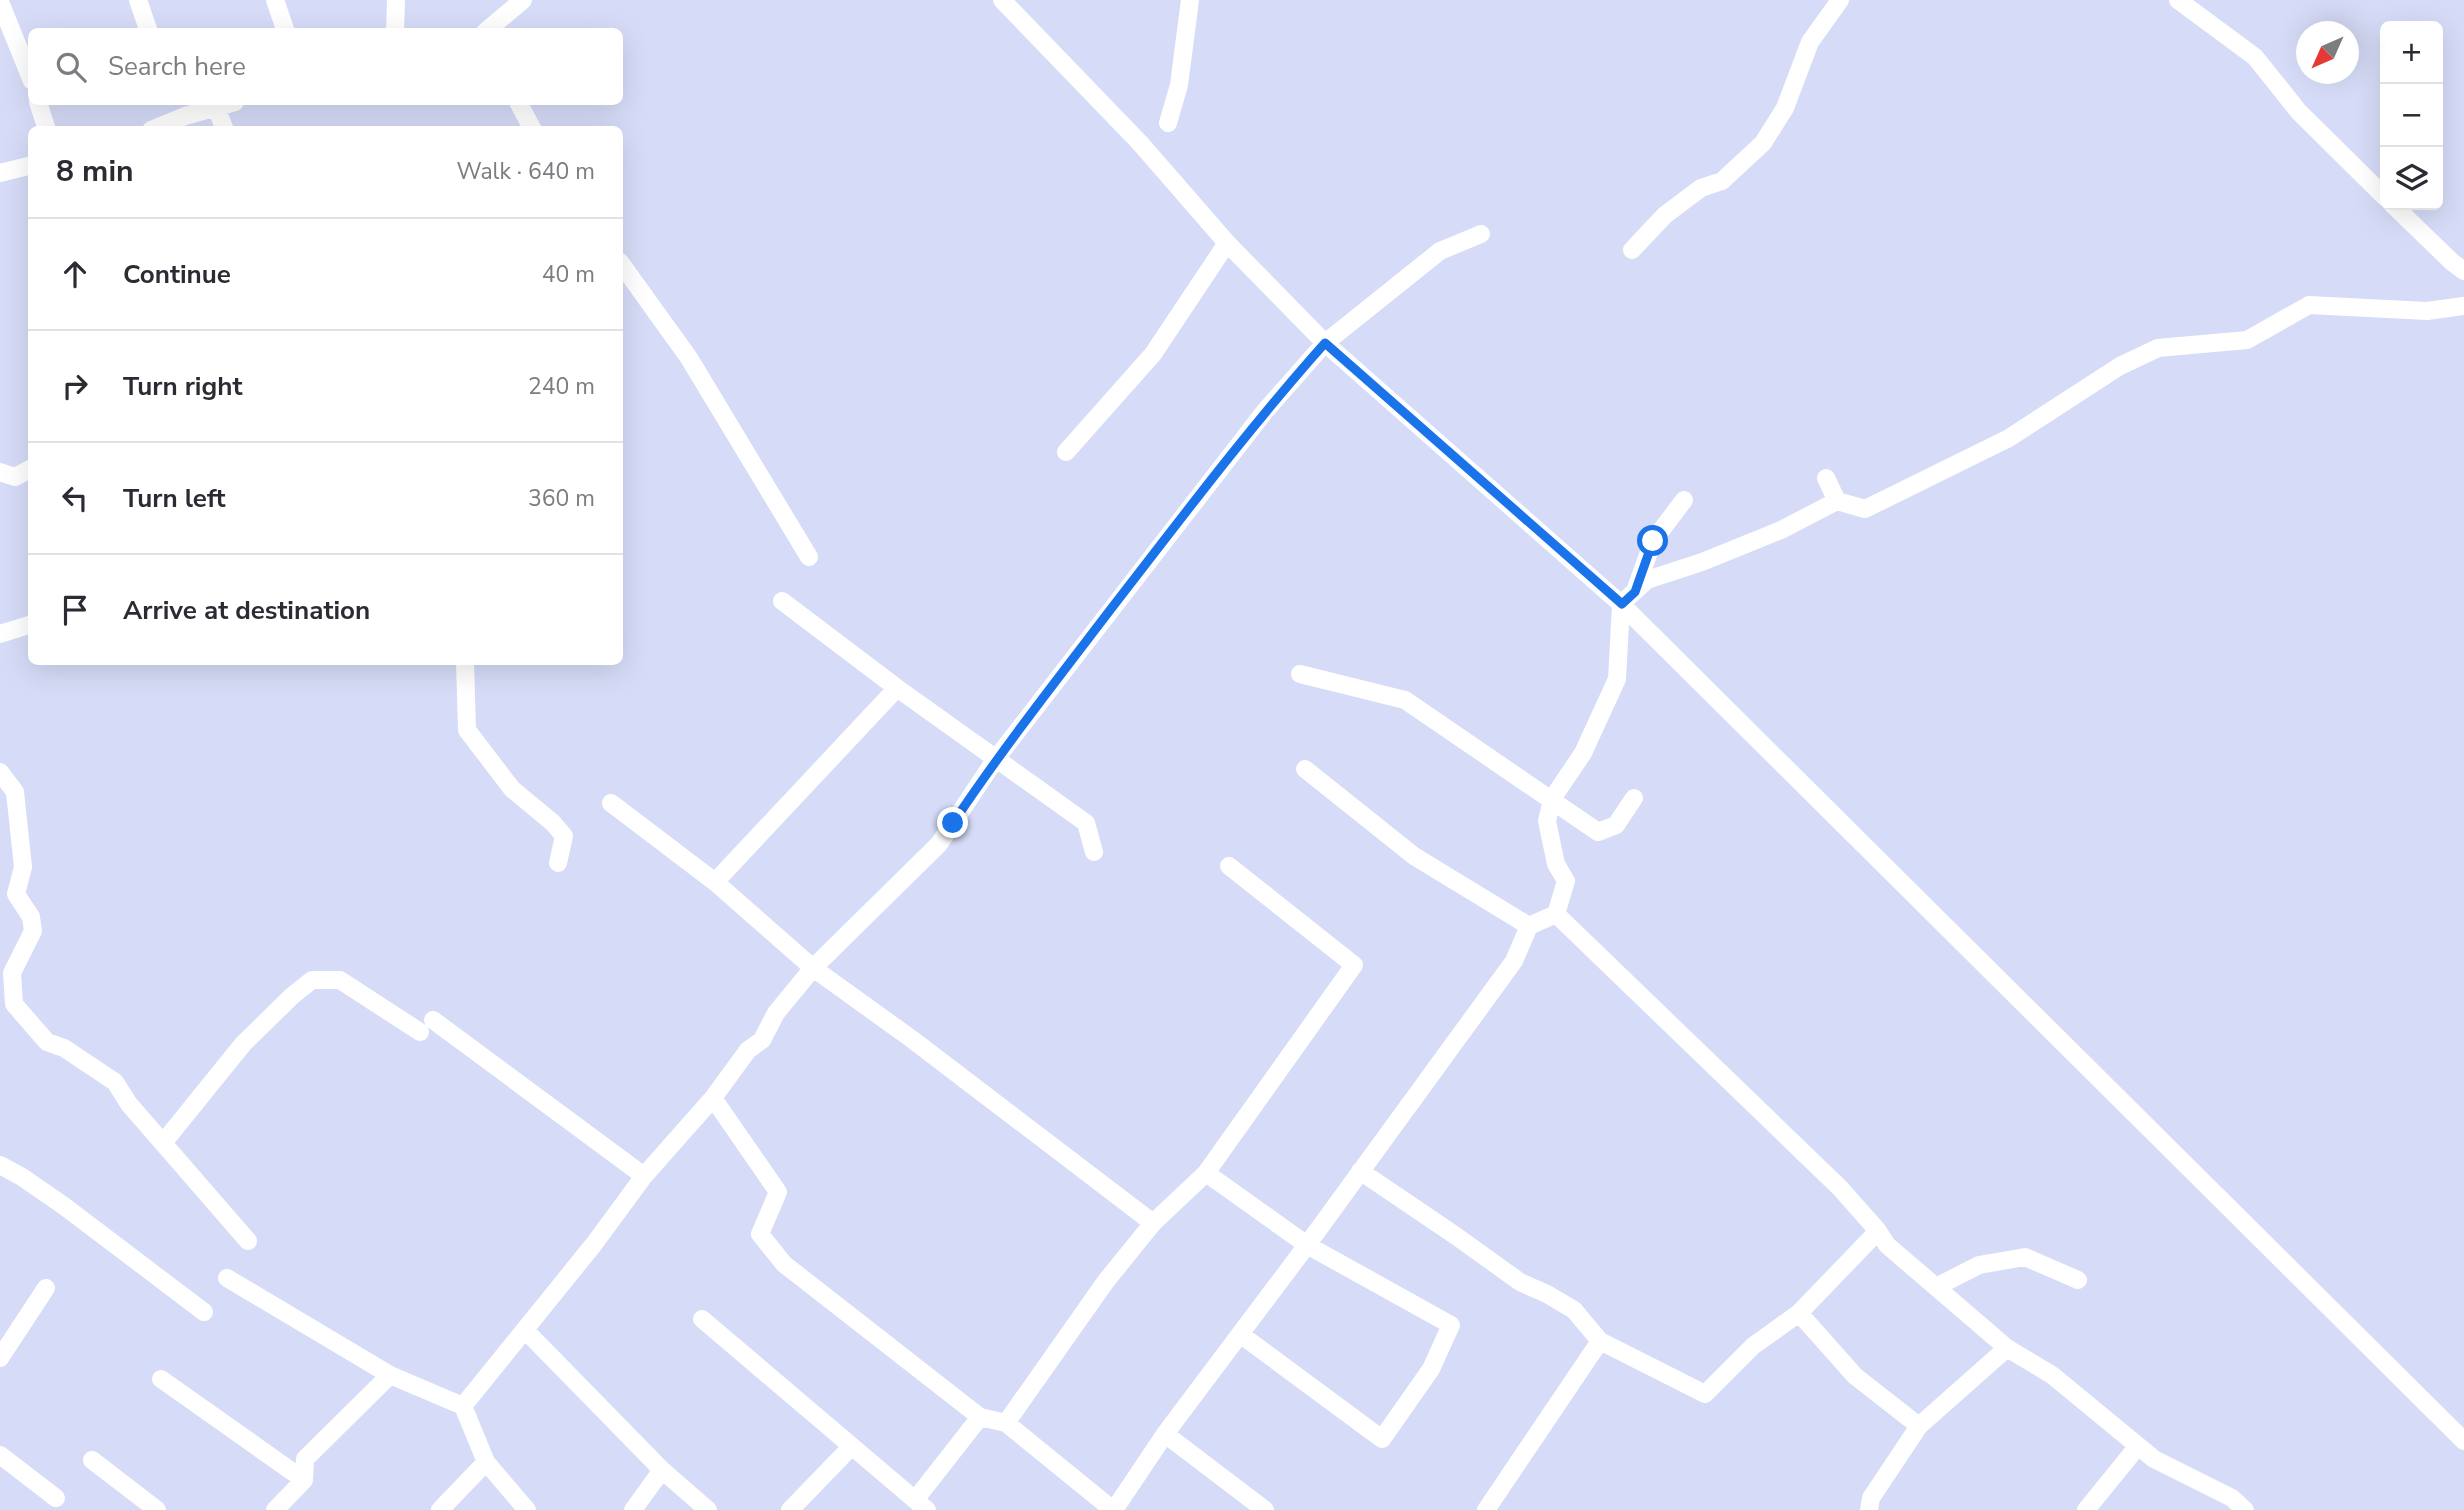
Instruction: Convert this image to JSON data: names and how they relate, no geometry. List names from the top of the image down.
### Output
{
  "north": "bottom left",
  "page": {
    "map_buttons": ["+", "−"],
    "search": "Search here",
    "heading": ["8 min", "Walk · 640 m"],
    "list": [
      ["Continue", "40 m"],
      ["Turn right", "240 m"],
      ["Turn left", "360 m"],
      "Arrive at destination"
    ]
  }
}
